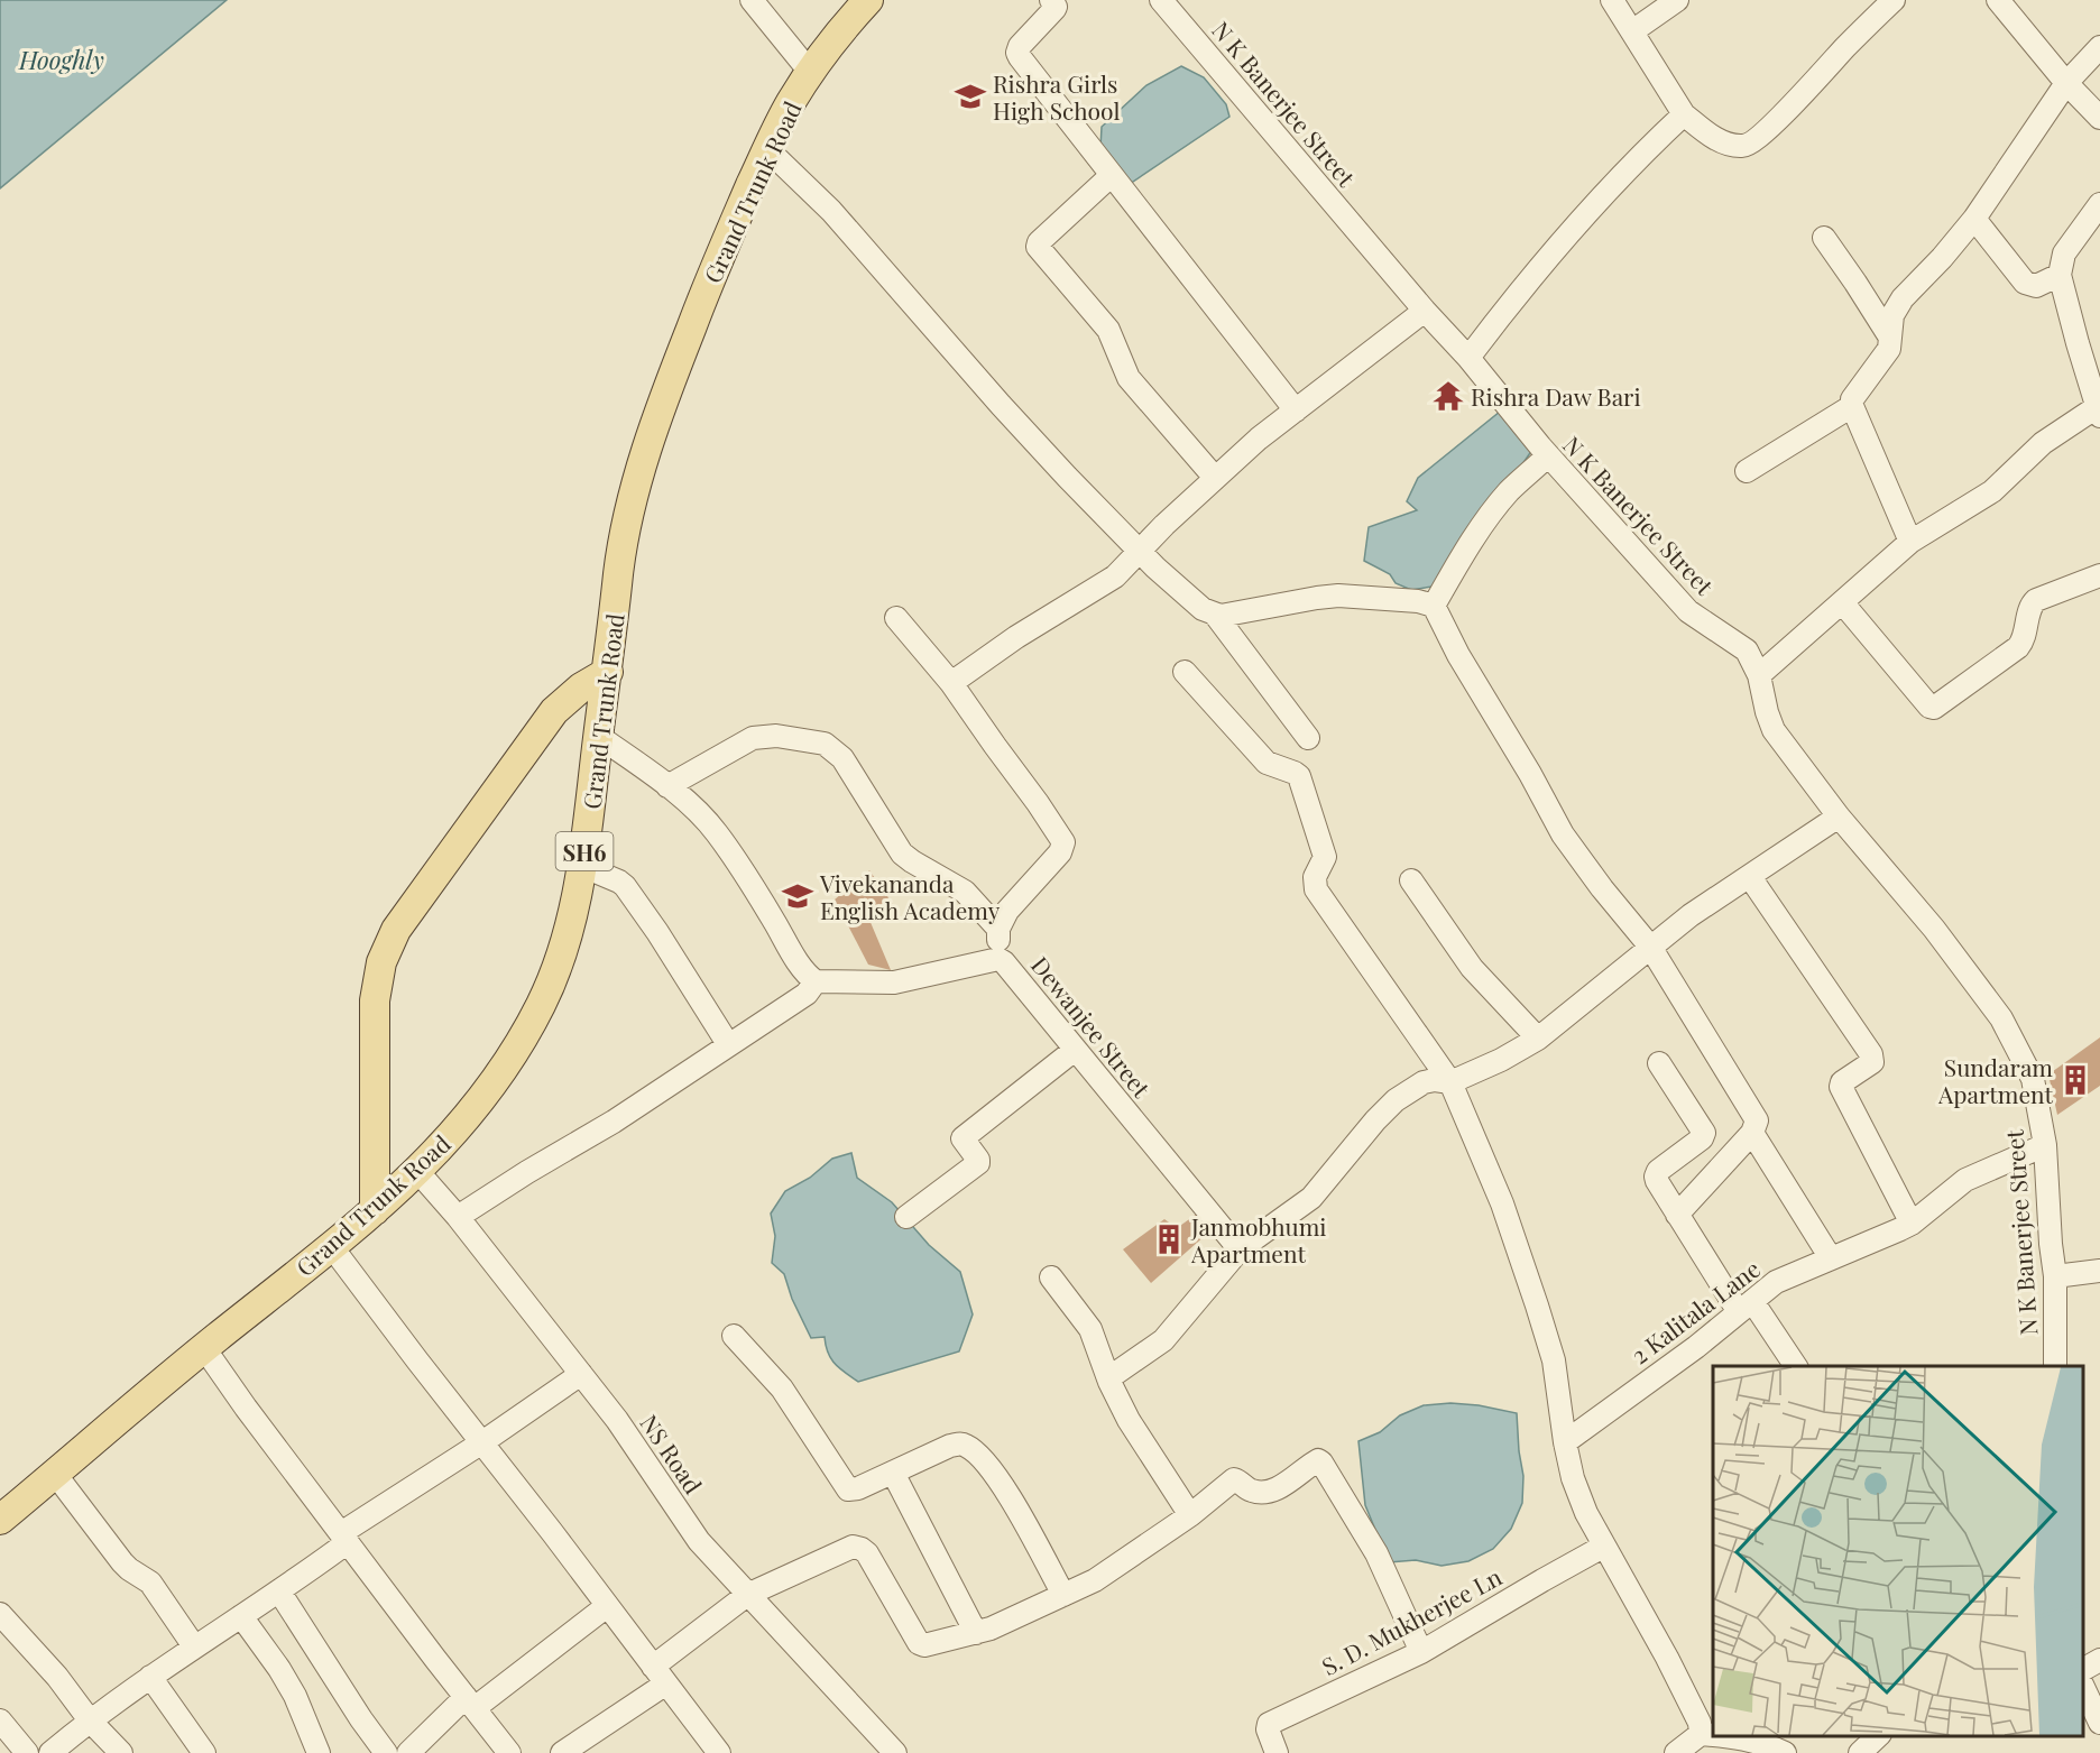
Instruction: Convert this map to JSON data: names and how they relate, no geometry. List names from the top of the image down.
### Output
{
  "streets": {
    "main road": ["Grand Trunk Road", "SH6"],
    "street": [
      "N K Banerjee Street",
      "Dewanjee Street",
      "2 Kalitala Lane",
      "NS Road",
      "S. D. Mukherjee Ln"
    ]
  },
  "crossings": [
    ["N K Banerjee Street", "2 Kalitala Lane"],
    ["Grand Trunk Road", "NS Road"]
  ],
  "water": ["Hooghly"],
  "places": {
    "school or university": ["Rishra Girls High School", "Vivekananda English Academy"],
    "temple": ["Rishra Daw Bari"],
    "building": ["Sundaram Apartment", "Janmobhumi Apartment"]
  }
}
